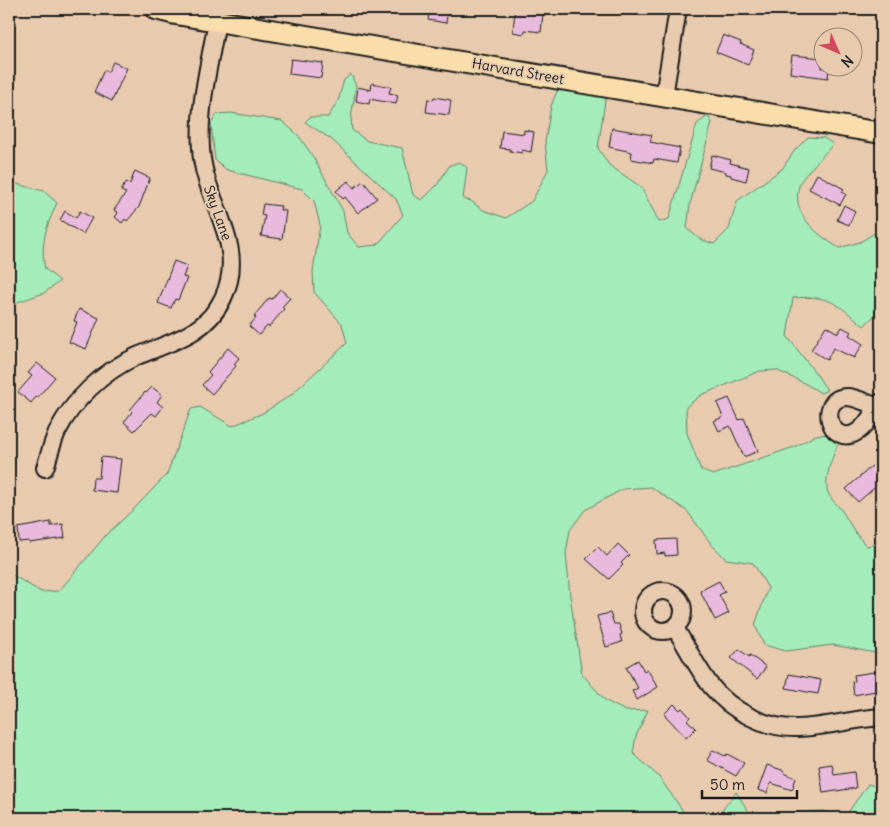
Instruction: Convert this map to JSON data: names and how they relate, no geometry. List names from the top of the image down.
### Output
{
  "streets": {
    "main road": ["Harvard Street"],
    "street": ["Sky Lane"]
  },
  "crossings": [
    ["Harvard Street", "Sky Lane"]
  ],
  "scale_bar": "50 m",
  "north": "bottom right"
}
